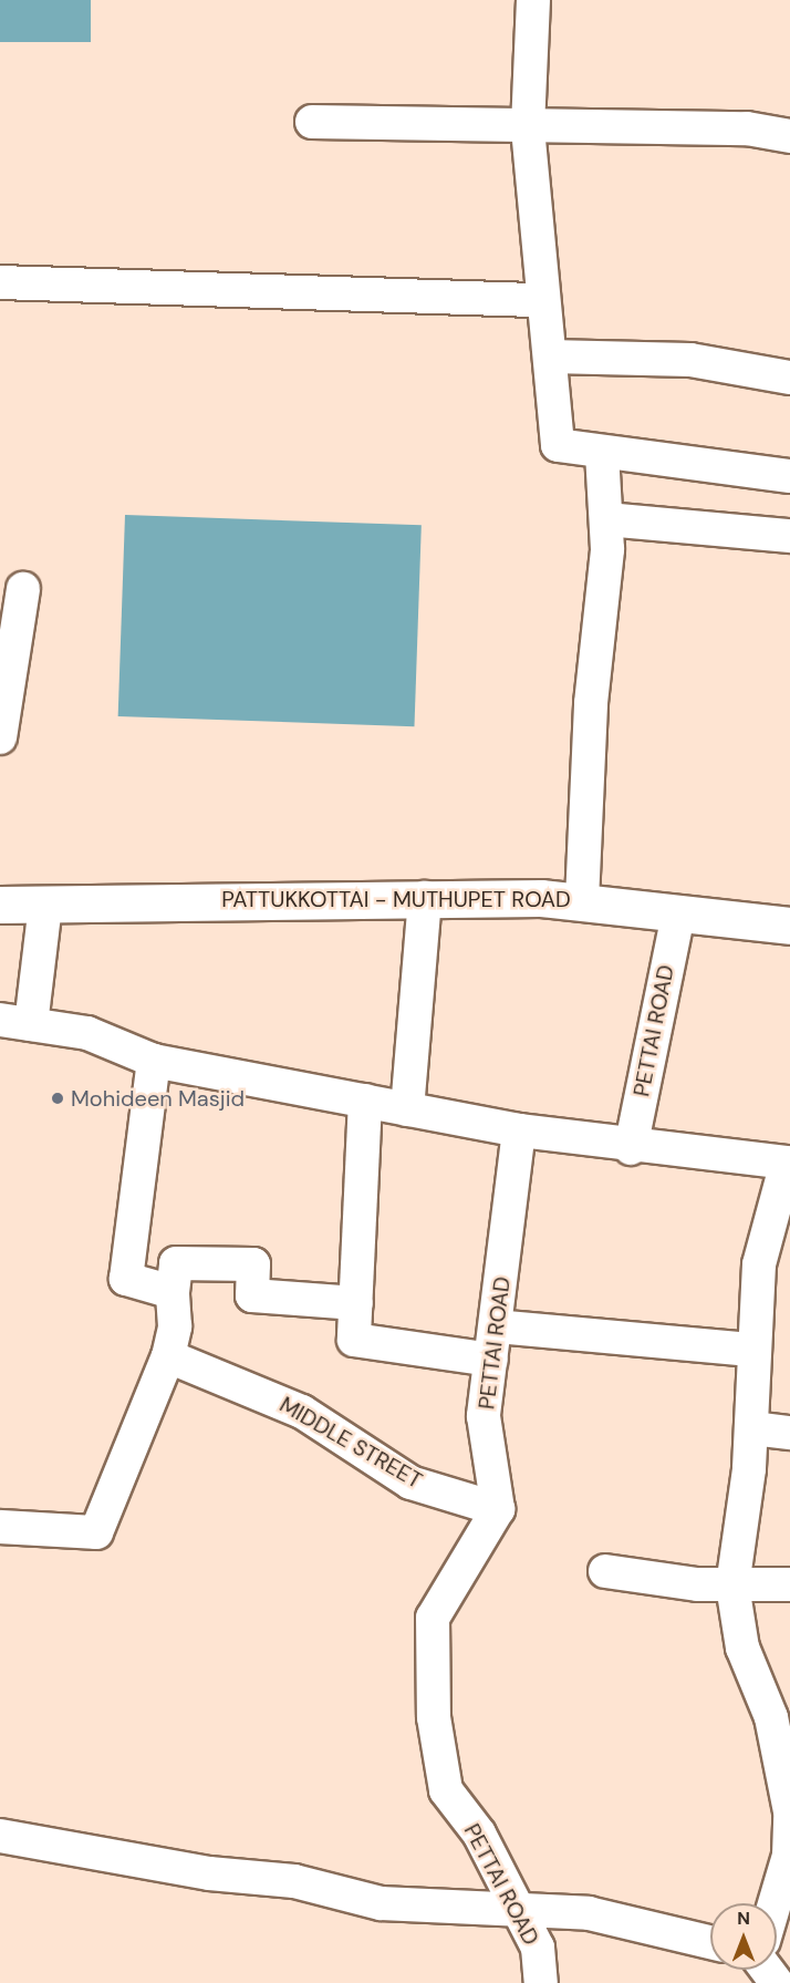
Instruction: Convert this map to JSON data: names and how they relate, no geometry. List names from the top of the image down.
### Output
{
  "streets": {
    "main road": ["PATTUKKOTTAI - MUTHUPET ROAD"],
    "street": ["PETTAI ROAD", "MIDDLE STREET"]
  },
  "crossings": [
    ["PATTUKKOTTAI - MUTHUPET ROAD", "PETTAI ROAD"],
    ["PETTAI ROAD", "MIDDLE STREET"]
  ],
  "places": ["Mohideen Masjid"],
  "north": "top"
}
